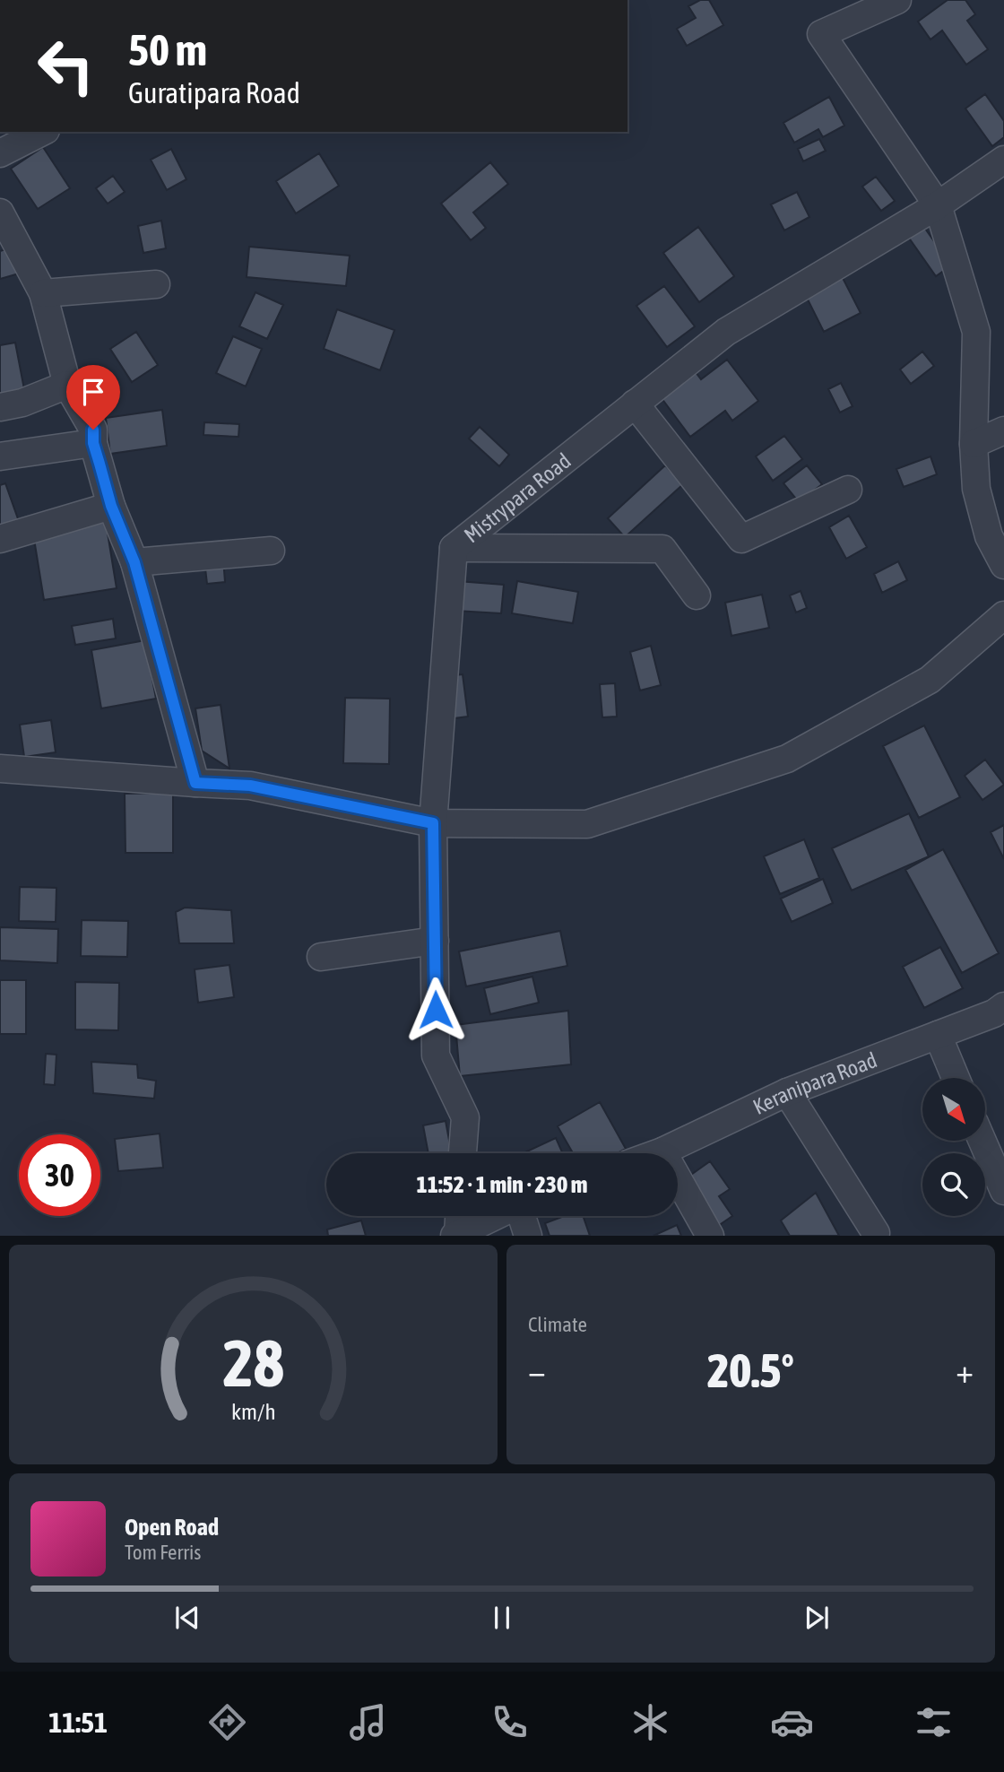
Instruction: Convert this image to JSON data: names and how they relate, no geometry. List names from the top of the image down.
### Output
{
  "streets": {
    "street": ["Mistrypara Road", "Keranipara Road"]
  },
  "north": "bottom right",
  "page": {
    "turn": ["50 m", "Guratipara Road"],
    "limit": "30",
    "trip": "11:52 · 1 min · 230 m",
    "tile": "Climate",
    "heat": ["−", "20.5°", "+"],
    "song": ["Open Road", "Tom Ferris"],
    "tabs": "11:51",
    "gauge": ["28", "km/h"]
  }
}
